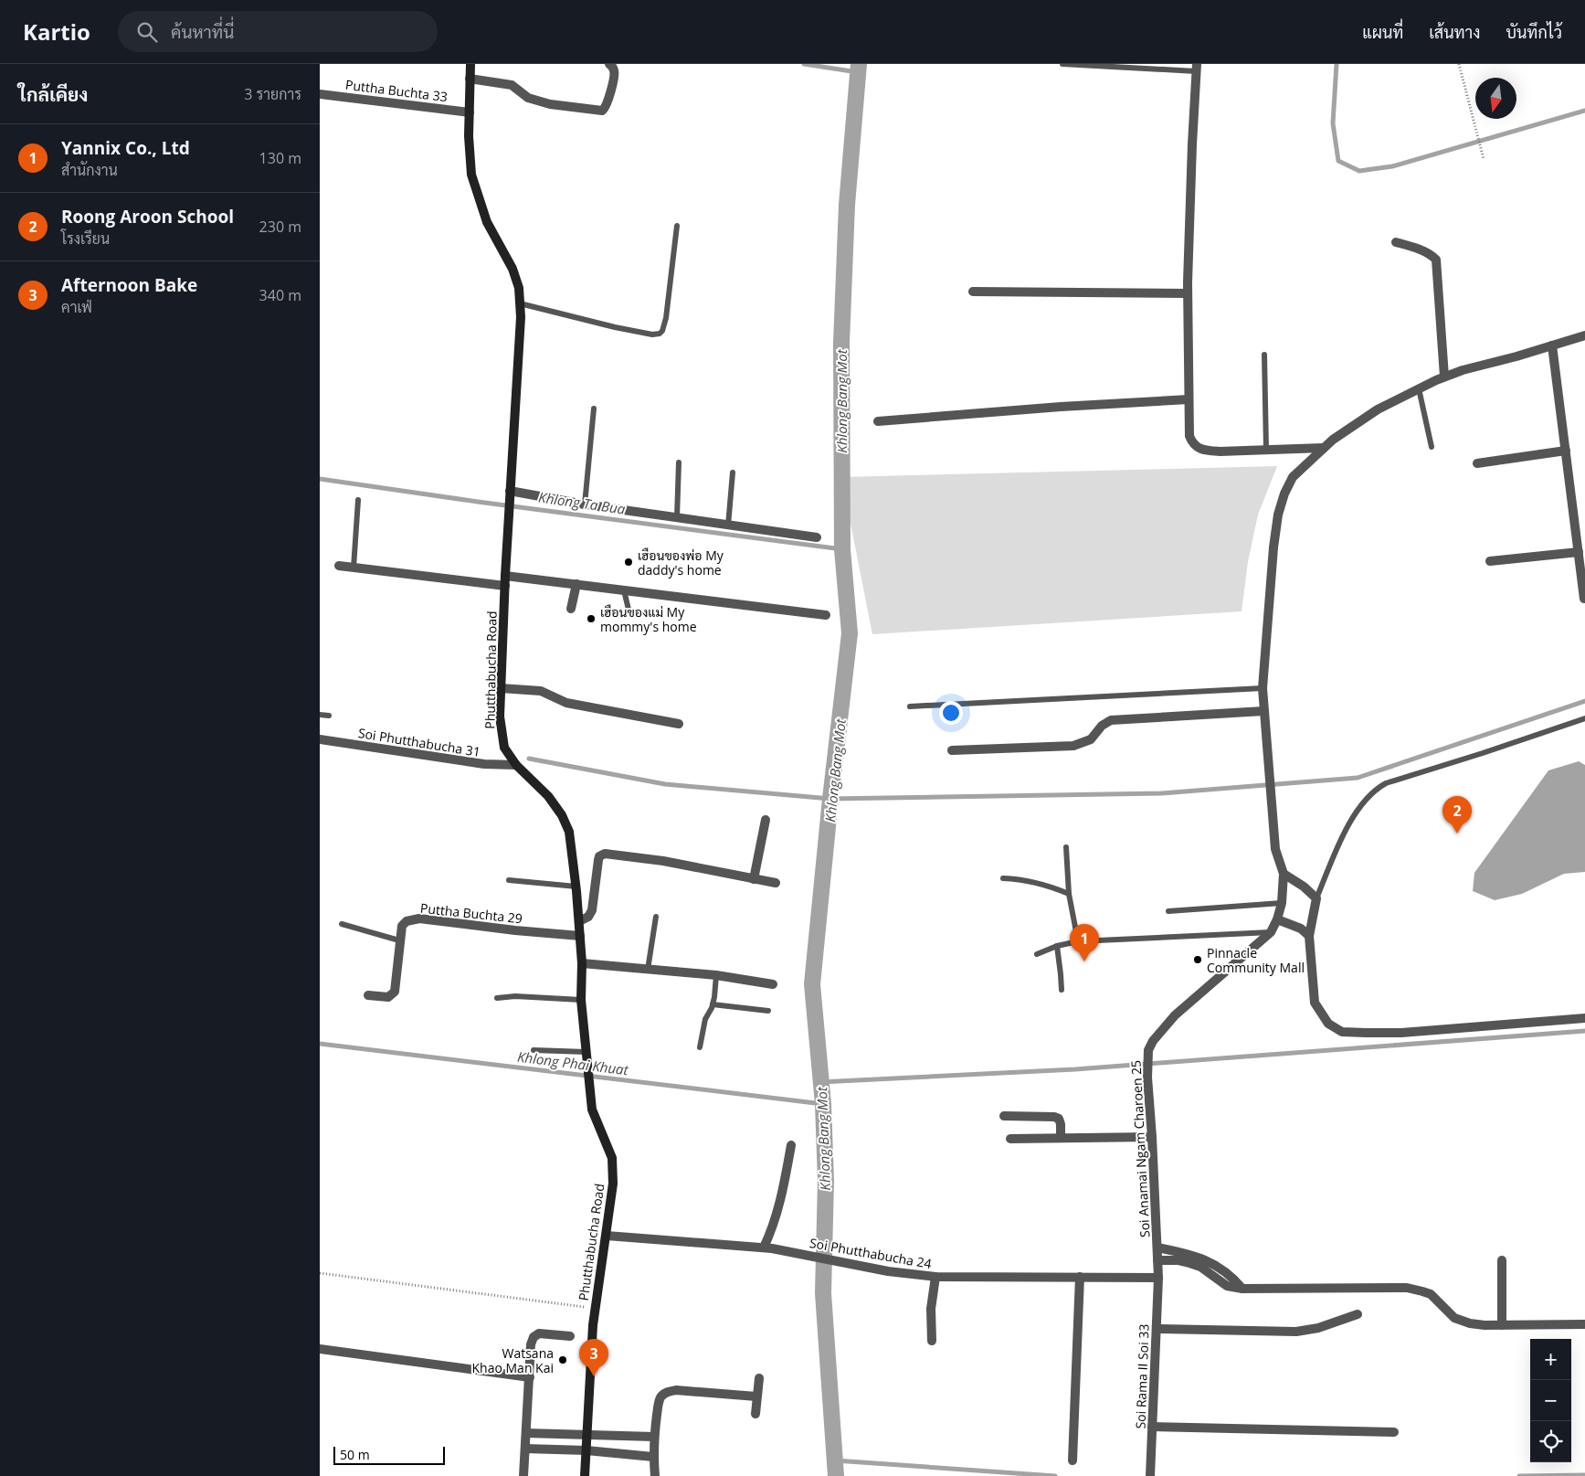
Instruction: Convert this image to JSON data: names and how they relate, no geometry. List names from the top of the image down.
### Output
{
  "streets": {
    "main road": ["Phutthabucha Road"],
    "street": [
      "Puttha Buchta 33",
      "Soi Phutthabucha 31",
      "Puttha Buchta 29",
      "Soi Anamai Ngam Charoen 25",
      "Soi Phutthabucha 24",
      "Soi Rama II Soi 33"
    ]
  },
  "crossings": [
    ["Puttha Buchta 33", "Phutthabucha Road"],
    ["Phutthabucha Road", "Soi Phutthabucha 31"],
    ["Phutthabucha Road", "Puttha Buchta 29"],
    ["Phutthabucha Road", "Soi Phutthabucha 24"],
    ["Soi Anamai Ngam Charoen 25", "Soi Phutthabucha 24"],
    ["Soi Anamai Ngam Charoen 25", "Soi Rama II Soi 33"],
    ["Soi Phutthabucha 24", "Soi Rama II Soi 33"]
  ],
  "water": ["Khlong Bang Mot", "Khlong Ta Bua", "Khlong Phai Khuat"],
  "places": [
    "เฮือนของพ่อ My daddy's home",
    "เฮือนของแม่ My mommy's home",
    "Pinnacle Community Mall",
    "Watsana Khao Man Kai"
  ],
  "scale_bar": "50 m",
  "north": "bottom",
  "page": {
    "header": "Kartio",
    "search": "ค้นหาที่นี่",
    "nav": ["แผนที่", "เส้นทาง", "บันทึกไว้"],
    "heading": ["ใกล้เคียง", "3 รายการ"],
    "list": [
      {
        "mark": "1",
        "name": "Yannix Co., Ltd",
        "note": "สำนักงาน",
        "value": "130 m"
      },
      {
        "mark": "2",
        "name": "Roong Aroon School",
        "note": "โรงเรียน",
        "value": "230 m"
      },
      {
        "mark": "3",
        "name": "Afternoon Bake",
        "note": "คาเฟ่",
        "value": "340 m"
      }
    ],
    "pins": ["2", "1", "3"],
    "map_buttons": ["+", "−"],
    "scale": "50 m"
  }
}
